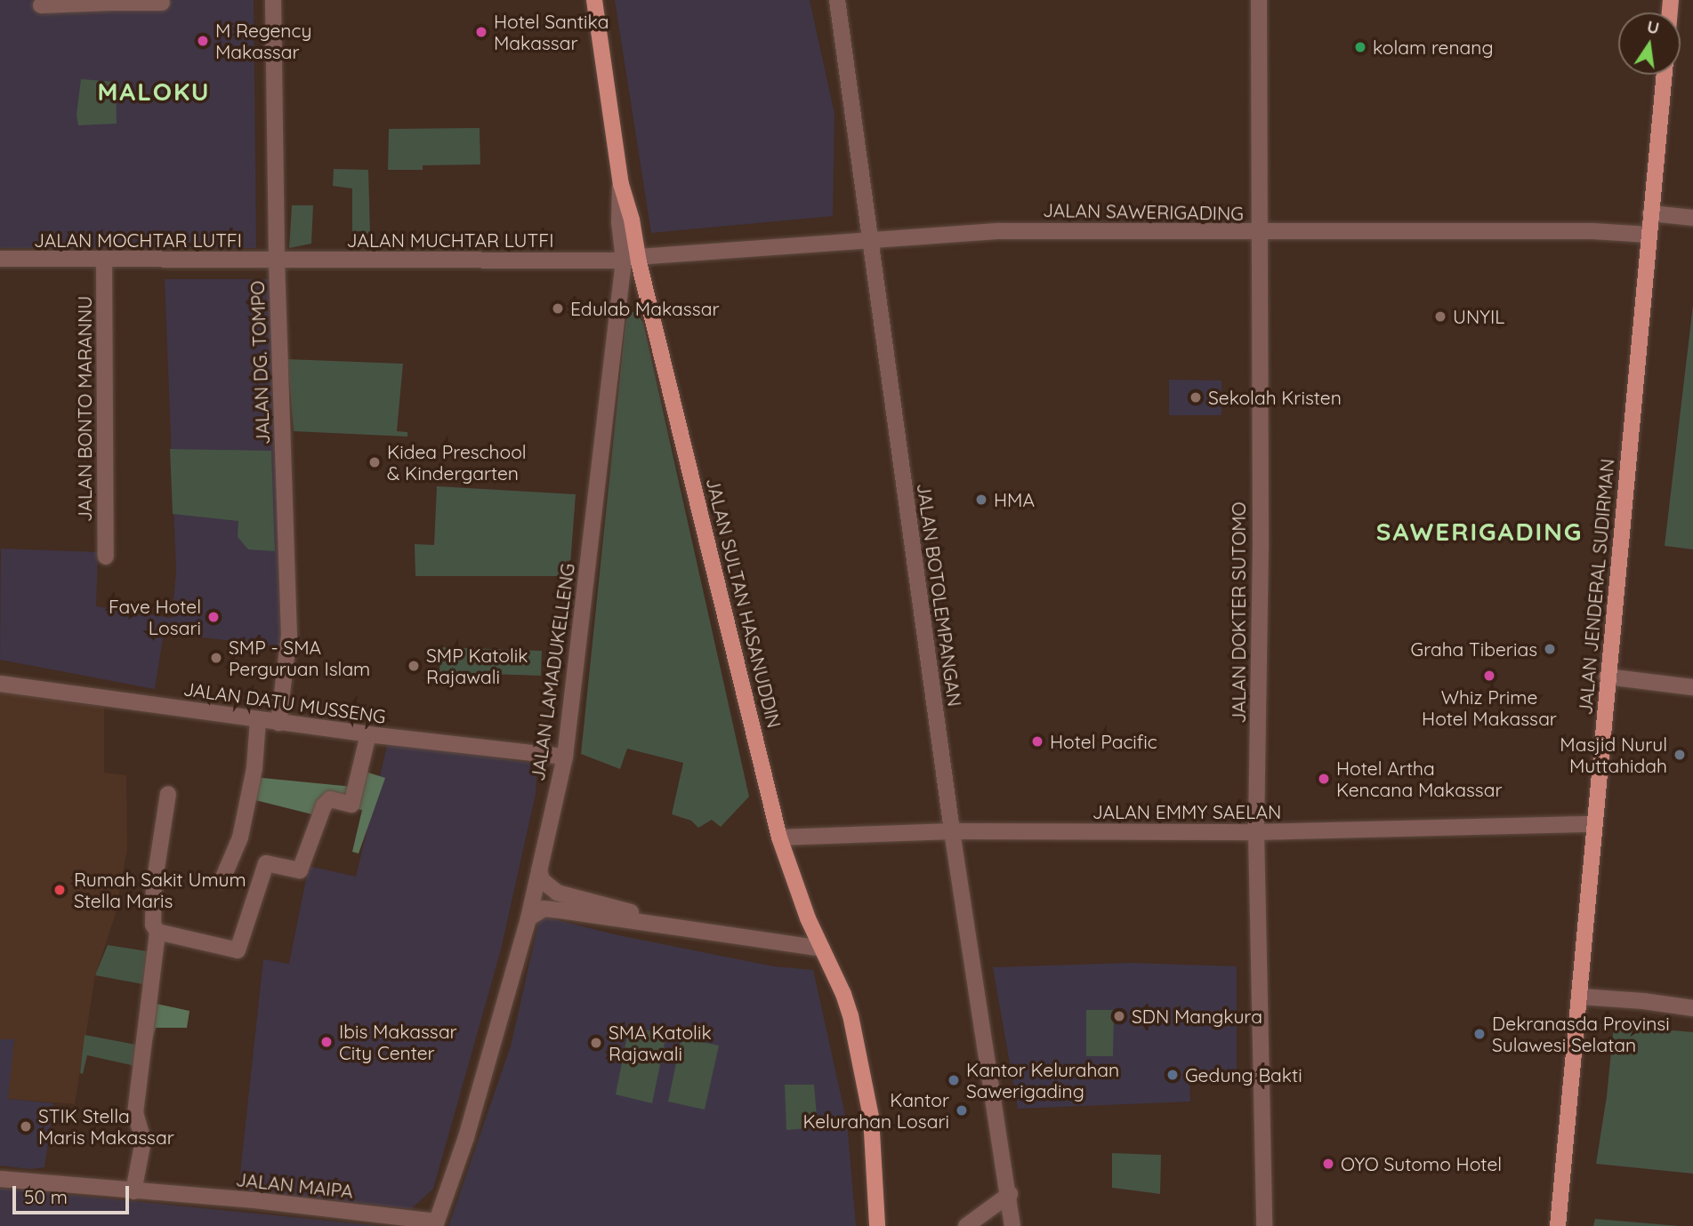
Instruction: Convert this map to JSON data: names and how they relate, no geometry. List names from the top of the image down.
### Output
{
  "streets": {
    "main road": ["JALAN JENDERAL SUDIRMAN", "JALAN SULTAN HASANUDDIN"],
    "street": [
      "JALAN SAWERIGADING",
      "JALAN MOCHTAR LUTFI",
      "JALAN MUCHTAR LUTFI",
      "JALAN DG. TOMPO",
      "JALAN BONTO MARANNU",
      "JALAN BOTOLEMPANGAN",
      "JALAN DOKTER SUTOMO",
      "JALAN LAMADUKELLENG",
      "JALAN DATU MUSSENG",
      "JALAN EMMY SAELAN",
      "JALAN MAIPA"
    ]
  },
  "crossings": [
    ["JALAN SAWERIGADING", "JALAN MUCHTAR LUTFI"],
    ["JALAN SAWERIGADING", "JALAN JENDERAL SUDIRMAN"],
    ["JALAN SAWERIGADING", "JALAN BOTOLEMPANGAN"],
    ["JALAN SAWERIGADING", "JALAN SULTAN HASANUDDIN"],
    ["JALAN SAWERIGADING", "JALAN DOKTER SUTOMO"],
    ["JALAN SAWERIGADING", "JALAN LAMADUKELLENG"],
    ["JALAN MOCHTAR LUTFI", "JALAN MUCHTAR LUTFI"],
    ["JALAN MOCHTAR LUTFI", "JALAN DG. TOMPO"],
    ["JALAN MOCHTAR LUTFI", "JALAN BONTO MARANNU"],
    ["JALAN MUCHTAR LUTFI", "JALAN DG. TOMPO"],
    ["JALAN MUCHTAR LUTFI", "JALAN SULTAN HASANUDDIN"],
    ["JALAN MUCHTAR LUTFI", "JALAN LAMADUKELLENG"],
    ["JALAN DG. TOMPO", "JALAN DATU MUSSENG"],
    ["JALAN JENDERAL SUDIRMAN", "JALAN EMMY SAELAN"],
    ["JALAN BOTOLEMPANGAN", "JALAN EMMY SAELAN"],
    ["JALAN SULTAN HASANUDDIN", "JALAN LAMADUKELLENG"],
    ["JALAN SULTAN HASANUDDIN", "JALAN EMMY SAELAN"],
    ["JALAN DOKTER SUTOMO", "JALAN EMMY SAELAN"],
    ["JALAN LAMADUKELLENG", "JALAN DATU MUSSENG"],
    ["JALAN LAMADUKELLENG", "JALAN MAIPA"]
  ],
  "districts": ["MALOKU", "SAWERIGADING"],
  "places": [
    "Hotel Santika Makassar",
    "M Regency Makassar",
    "kolam renang",
    "Edulab Makassar",
    "UNYIL",
    "Sekolah Kristen",
    "Kidea Preschool & Kindergarten",
    "HMA",
    "Fave Hotel Losari",
    "Graha Tiberias",
    "SMP - SMA Perguruan Islam",
    "SMP Katolik Rajawali",
    "Whiz Prime Hotel Makassar",
    "Hotel Pacific",
    "Masjid Nurul Muttahidah",
    "Hotel Artha Kencana Makassar",
    "Rumah Sakit Umum Stella Maris",
    "SDN Mangkura",
    "Dekranasda Provinsi Sulawesi Selatan",
    "Ibis Makassar City Center",
    "SMA Katolik Rajawali",
    "Gedung Bakti",
    "Kantor Kelurahan Sawerigading",
    "Kantor Kelurahan Losari",
    "STIK Stella Maris Makassar",
    "OYO Sutomo Hotel"
  ],
  "scale_bar": "50 m",
  "north": "top"
}
